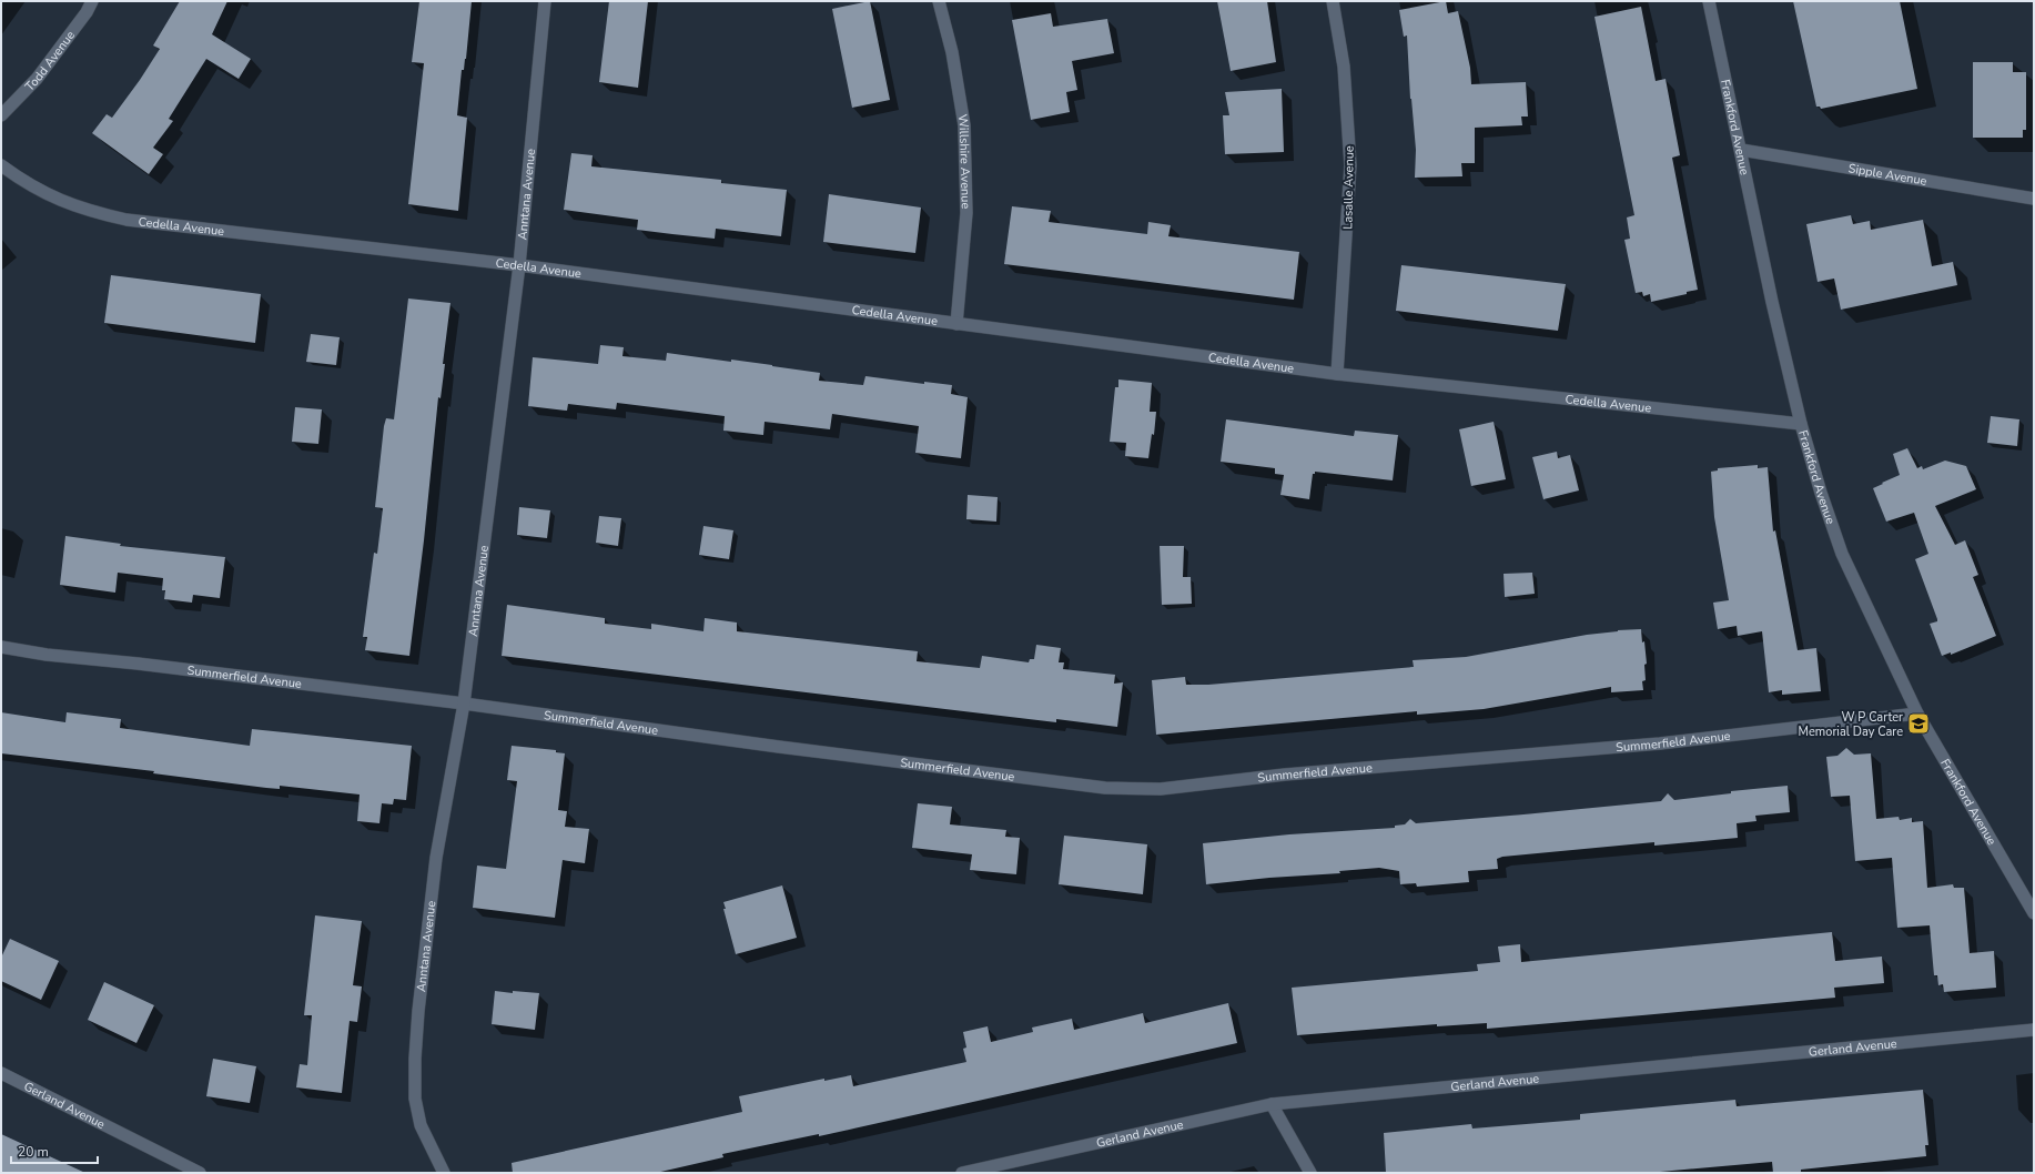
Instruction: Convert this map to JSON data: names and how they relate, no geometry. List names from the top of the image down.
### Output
{
  "streets": {
    "street": [
      "Todd Avenue",
      "Frankford Avenue",
      "Willshire Avenue",
      "Sipple Avenue",
      "Lasalle Avenue",
      "Anntana Avenue",
      "Cedella Avenue",
      "Summerfield Avenue",
      "Gerland Avenue"
    ]
  },
  "crossings": [
    ["Frankford Avenue", "Sipple Avenue"],
    ["Frankford Avenue", "Cedella Avenue"],
    ["Frankford Avenue", "Summerfield Avenue"],
    ["Willshire Avenue", "Cedella Avenue"],
    ["Lasalle Avenue", "Cedella Avenue"],
    ["Anntana Avenue", "Cedella Avenue"],
    ["Anntana Avenue", "Summerfield Avenue"]
  ],
  "places": {
    "school or university": ["W P Carter Memorial Day Care"]
  },
  "scale_bar": "20 m"
}
